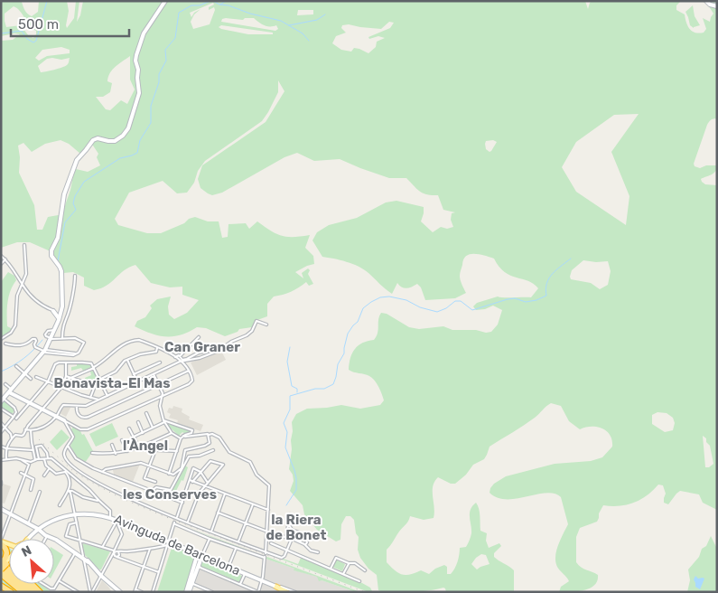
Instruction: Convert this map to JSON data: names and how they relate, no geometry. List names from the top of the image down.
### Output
{
  "streets": {
    "main road": ["Avinguda de Barcelona"]
  },
  "districts": [
    "Can Graner",
    "Bonavista-El Mas",
    "l'Àngel",
    "les Conserves",
    "la Riera de Bonet"
  ],
  "scale_bar": "500 m",
  "north": "top left"
}
